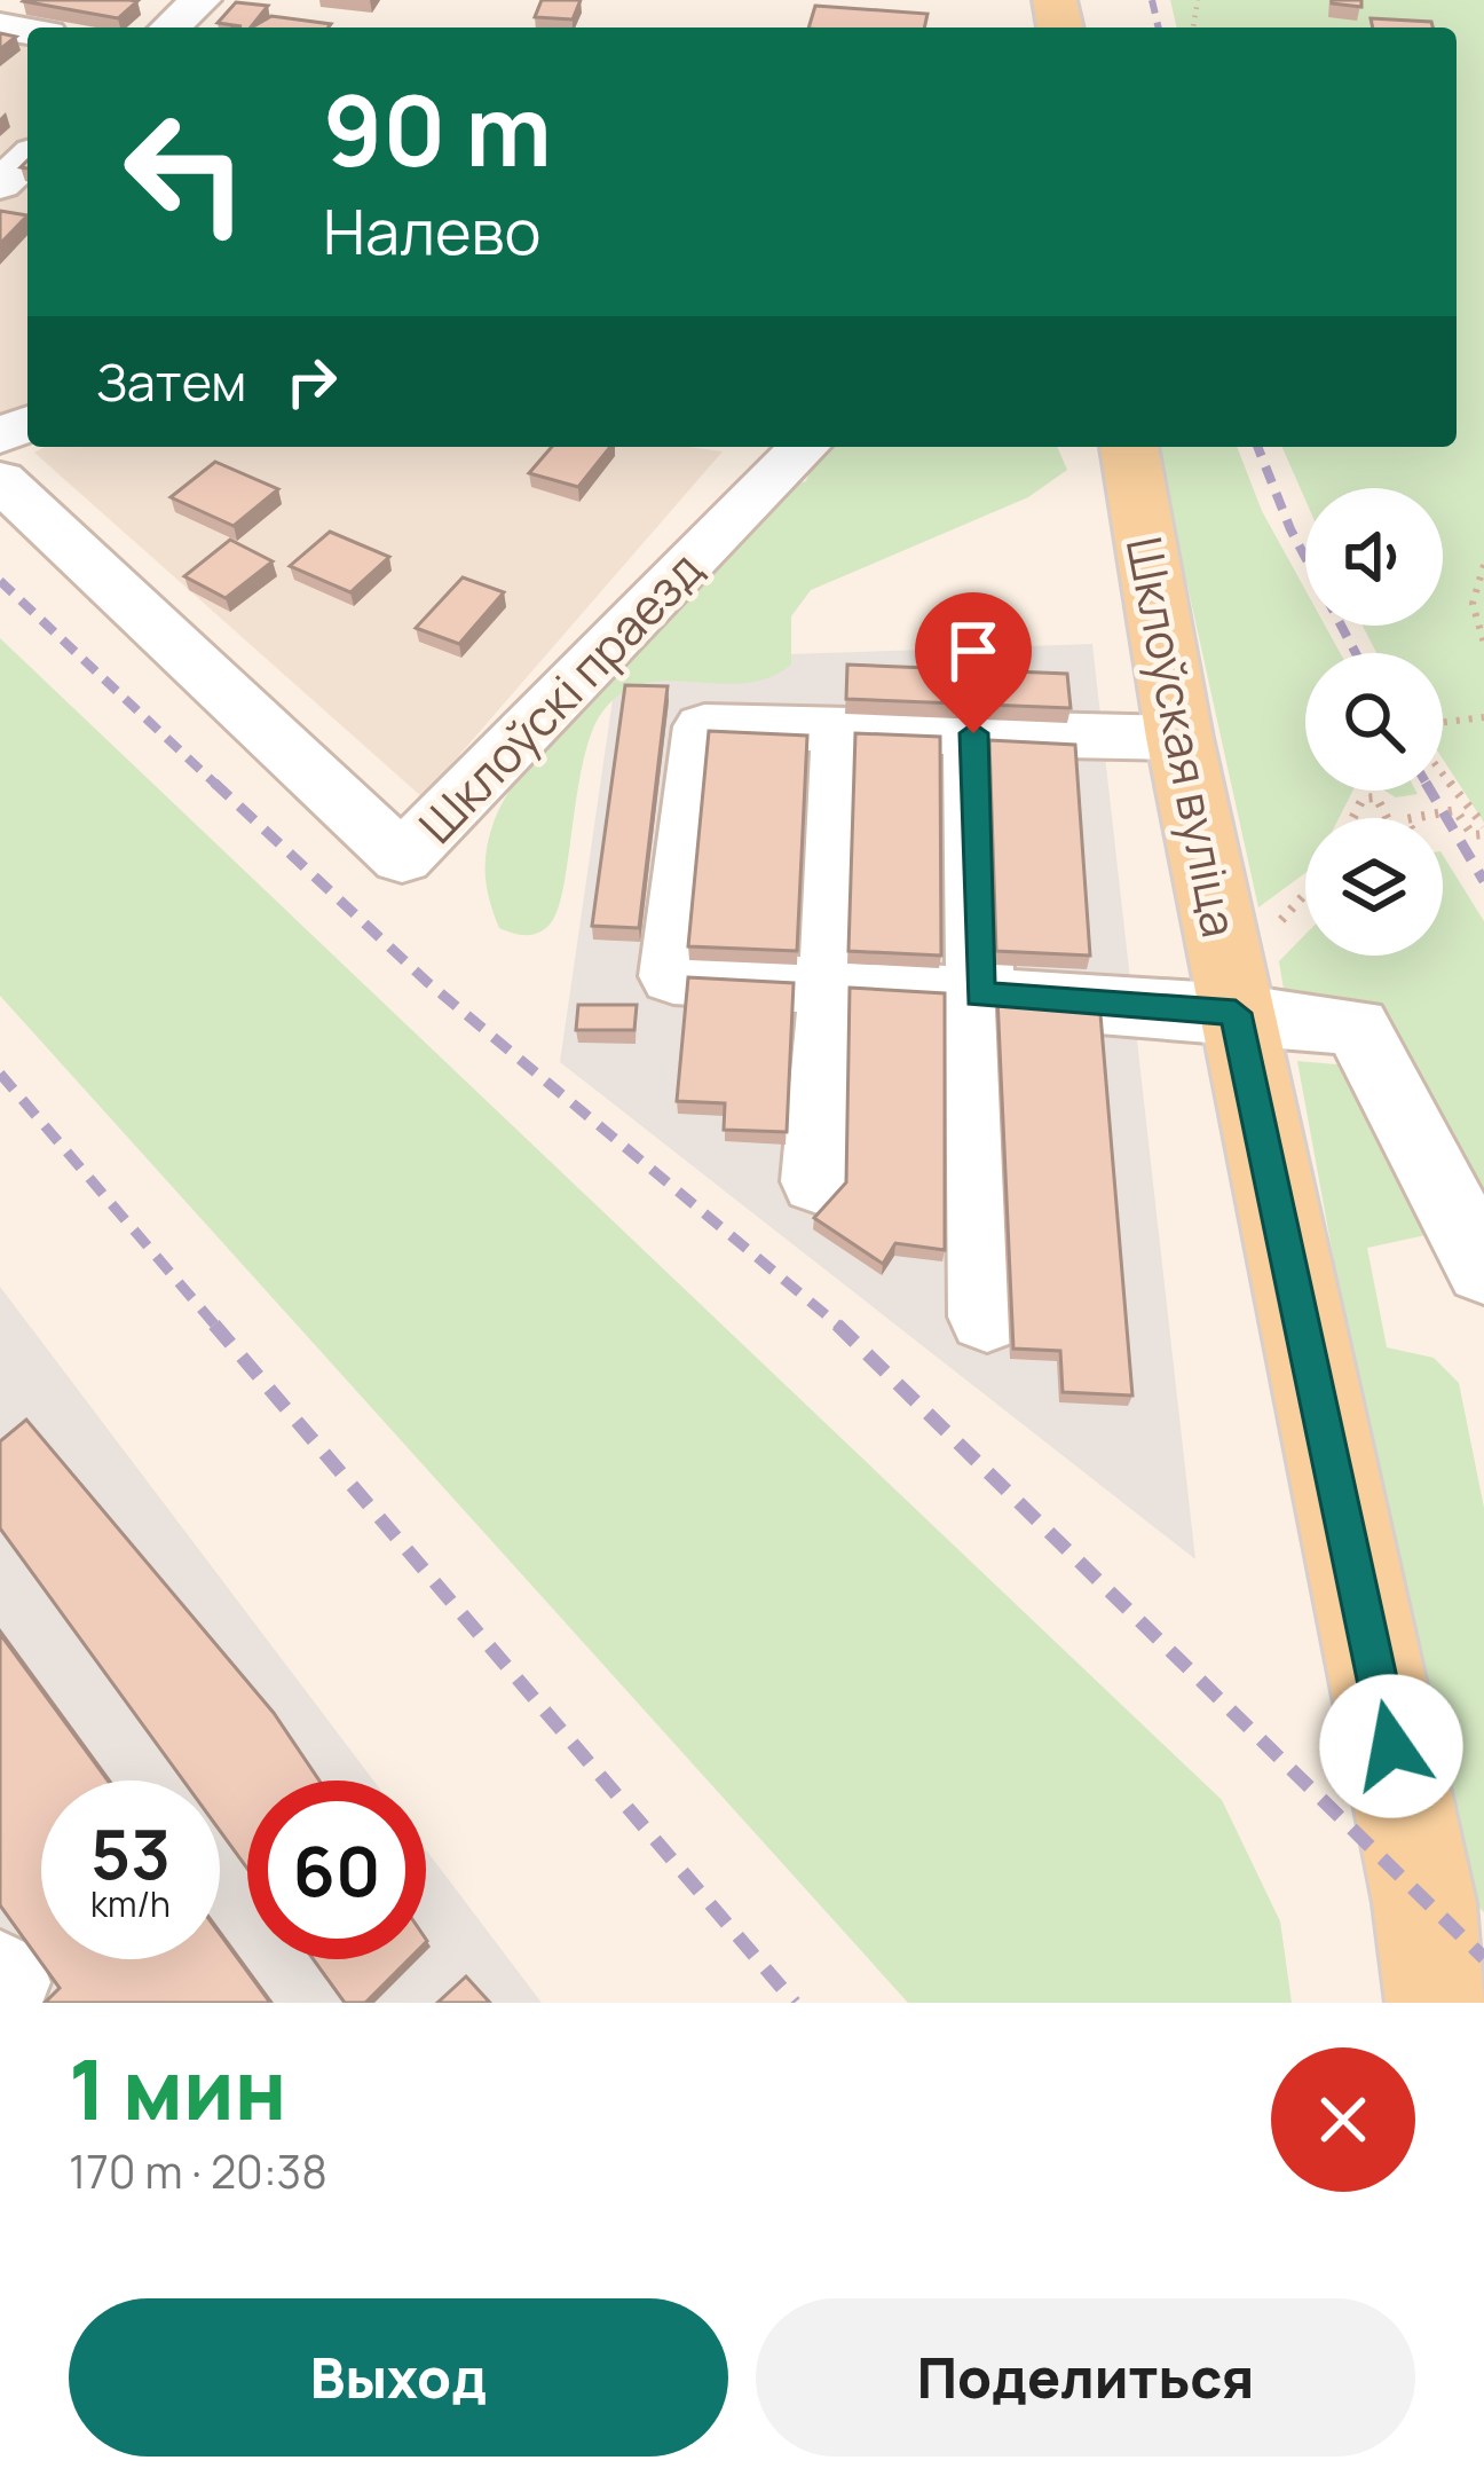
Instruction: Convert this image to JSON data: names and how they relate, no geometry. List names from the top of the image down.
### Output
{
  "streets": {
    "main road": ["Шклоўская вуліца"],
    "street": ["Шклоўскі праезд"]
  },
  "page": {
    "turn": ["90 m", "Налево"],
    "then": "Затем",
    "speed": "53 km/h",
    "limit": "60",
    "heading": ["1 мин", "170 m · 20:38"],
    "buttons": ["Выход", "Поделиться"]
  }
}
